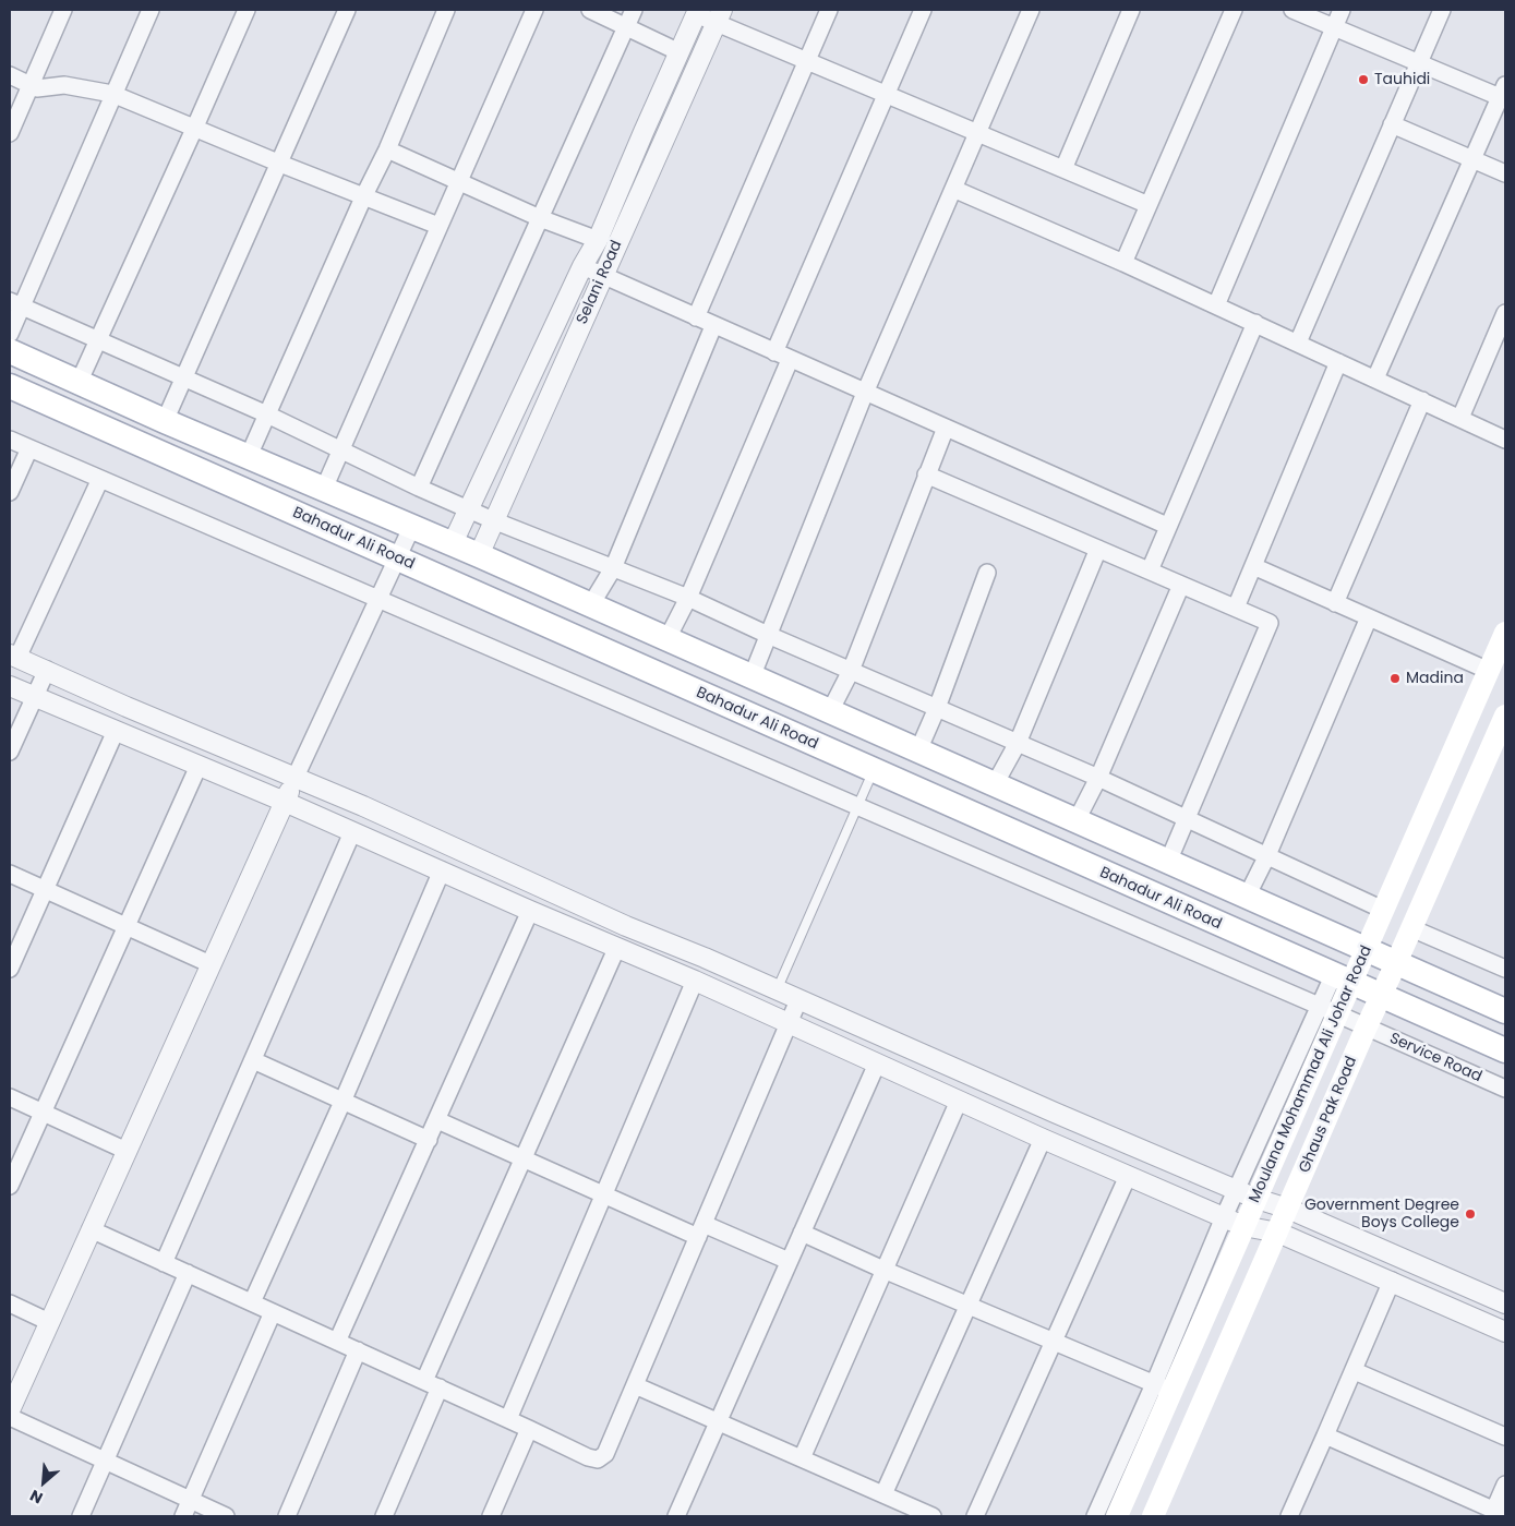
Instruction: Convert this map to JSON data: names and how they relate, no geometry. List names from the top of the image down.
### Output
{
  "streets": {
    "main road": ["Bahadur Ali Road", "Moulana Mohammad Ali Johar Road", "Ghaus Pak Road"],
    "street": ["Selani Road", "Service Road"]
  },
  "crossings": [
    ["Bahadur Ali Road", "Moulana Mohammad Ali Johar Road"],
    ["Bahadur Ali Road", "Ghaus Pak Road"],
    ["Service Road", "Moulana Mohammad Ali Johar Road"],
    ["Service Road", "Ghaus Pak Road"]
  ],
  "places": ["Tauhidi", "Madina", "Government Degree Boys College"],
  "north": "bottom left"
}
